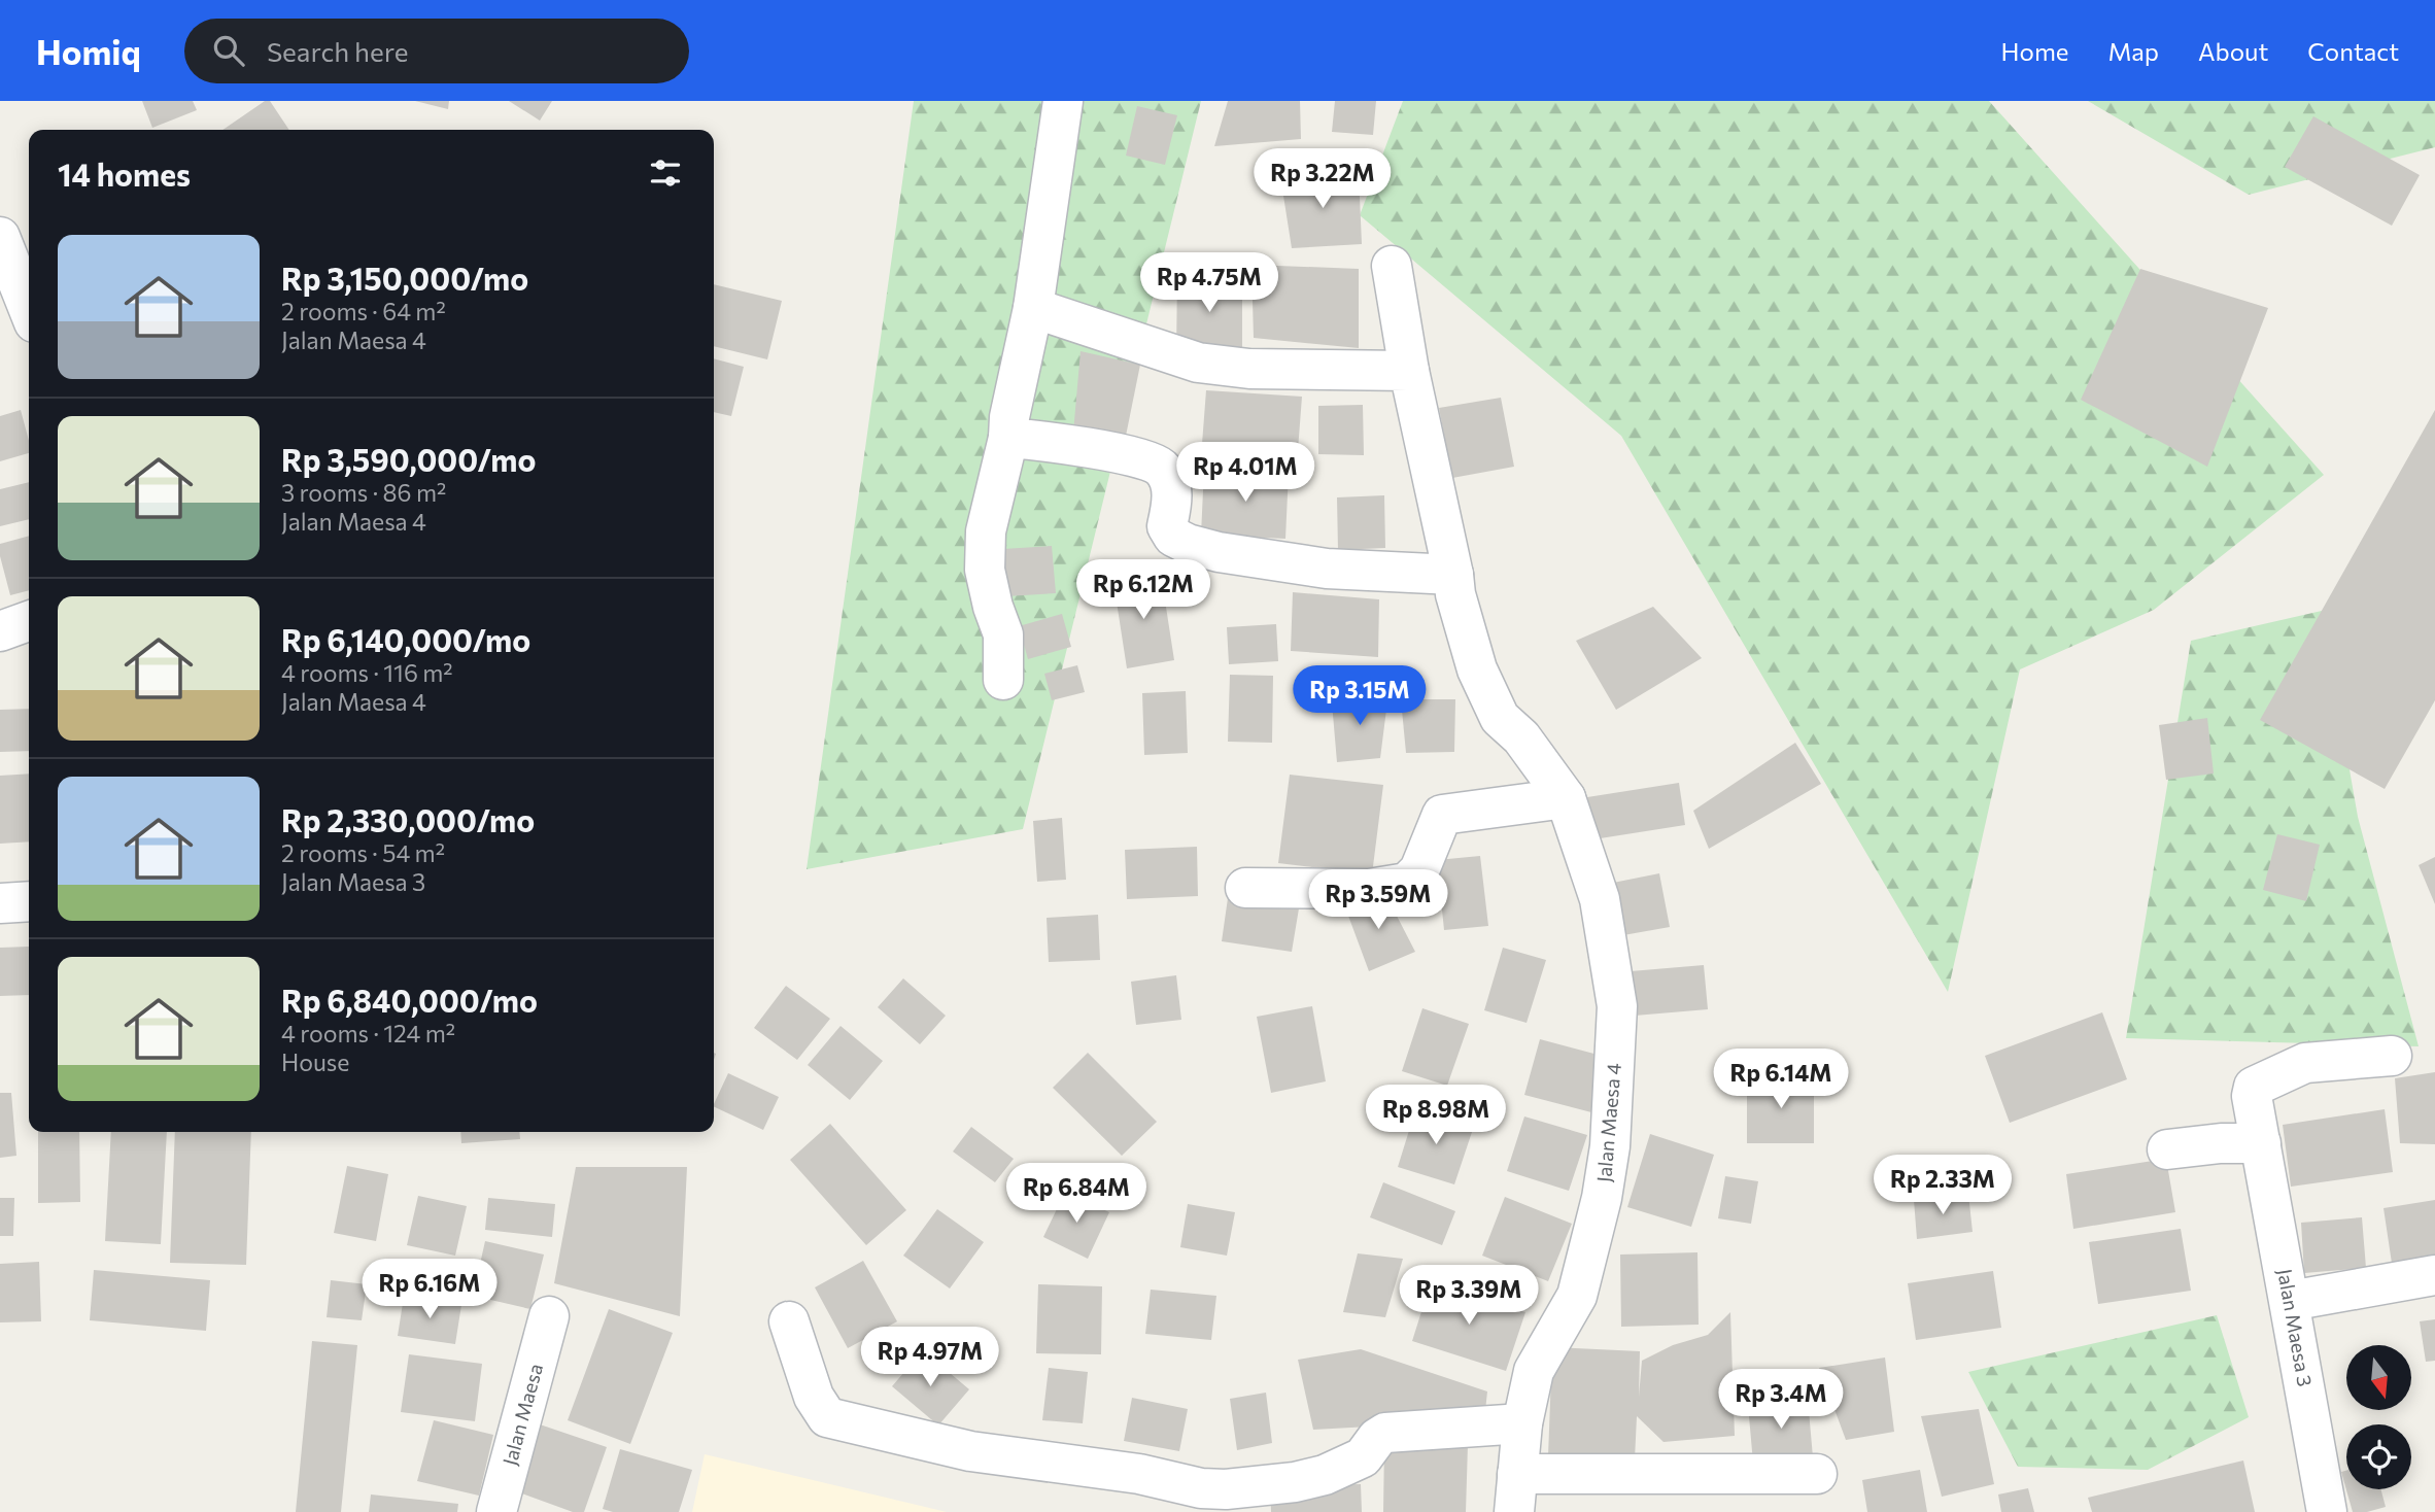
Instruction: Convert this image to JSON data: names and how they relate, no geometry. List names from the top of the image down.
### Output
{
  "streets": {
    "street": ["Jalan Maesa 4", "Jalan Maesa 3", "Jalan Maesa"]
  },
  "north": "bottom",
  "page": {
    "header": "Homiq",
    "search": "Search here",
    "nav": [
      "Home",
      "Map",
      "About",
      "Contact"
    ],
    "heading": "14 homes",
    "price": [
      "Rp 3.22M",
      "Rp 4.75M",
      "Rp 4.01M",
      "Rp 6.12M",
      "Rp 3.15M",
      "Rp 3.59M",
      "Rp 6.14M",
      "Rp 8.98M",
      "Rp 2.33M",
      "Rp 6.84M",
      "Rp 6.16M",
      "Rp 3.39M",
      "Rp 4.97M",
      "Rp 3.4M"
    ],
    "list": [
      {
        "name": "Rp 3,150,000/mo",
        "note": "2 rooms · 64 m² · Jalan Maesa 4"
      },
      {
        "name": "Rp 3,590,000/mo",
        "note": "3 rooms · 86 m² · Jalan Maesa 4"
      },
      {
        "name": "Rp 6,140,000/mo",
        "note": "4 rooms · 116 m² · Jalan Maesa 4"
      },
      {
        "name": "Rp 2,330,000/mo",
        "note": "2 rooms · 54 m² · Jalan Maesa 3"
      },
      {
        "name": "Rp 6,840,000/mo",
        "note": "4 rooms · 124 m² · House"
      }
    ]
  }
}
